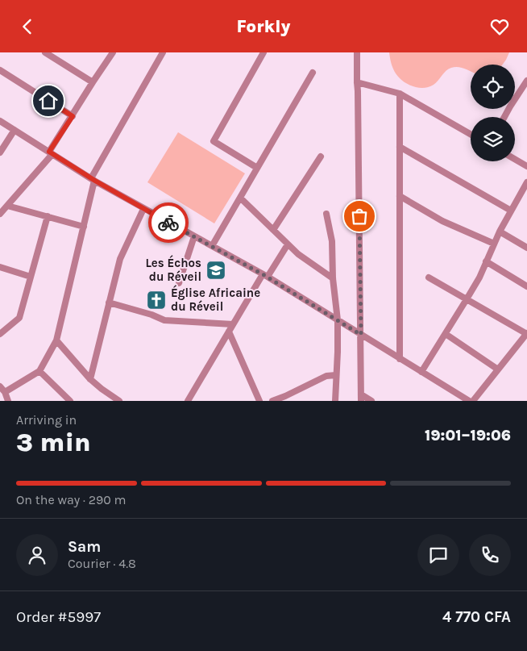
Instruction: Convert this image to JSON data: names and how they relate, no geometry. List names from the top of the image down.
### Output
{
  "places": {
    "school or university": ["Les Échos du Réveil"],
    "church": ["Église Africaine du Réveil"]
  },
  "page": {
    "header": "Forkly",
    "heading": ["3 min", "Arriving in", "19:01–19:06"],
    "panel": [
      "Sam",
      "Courier · 4.8",
      "Order #5997",
      "4 770 CFA"
    ],
    "bar": "On the way · 290 m"
  }
}
